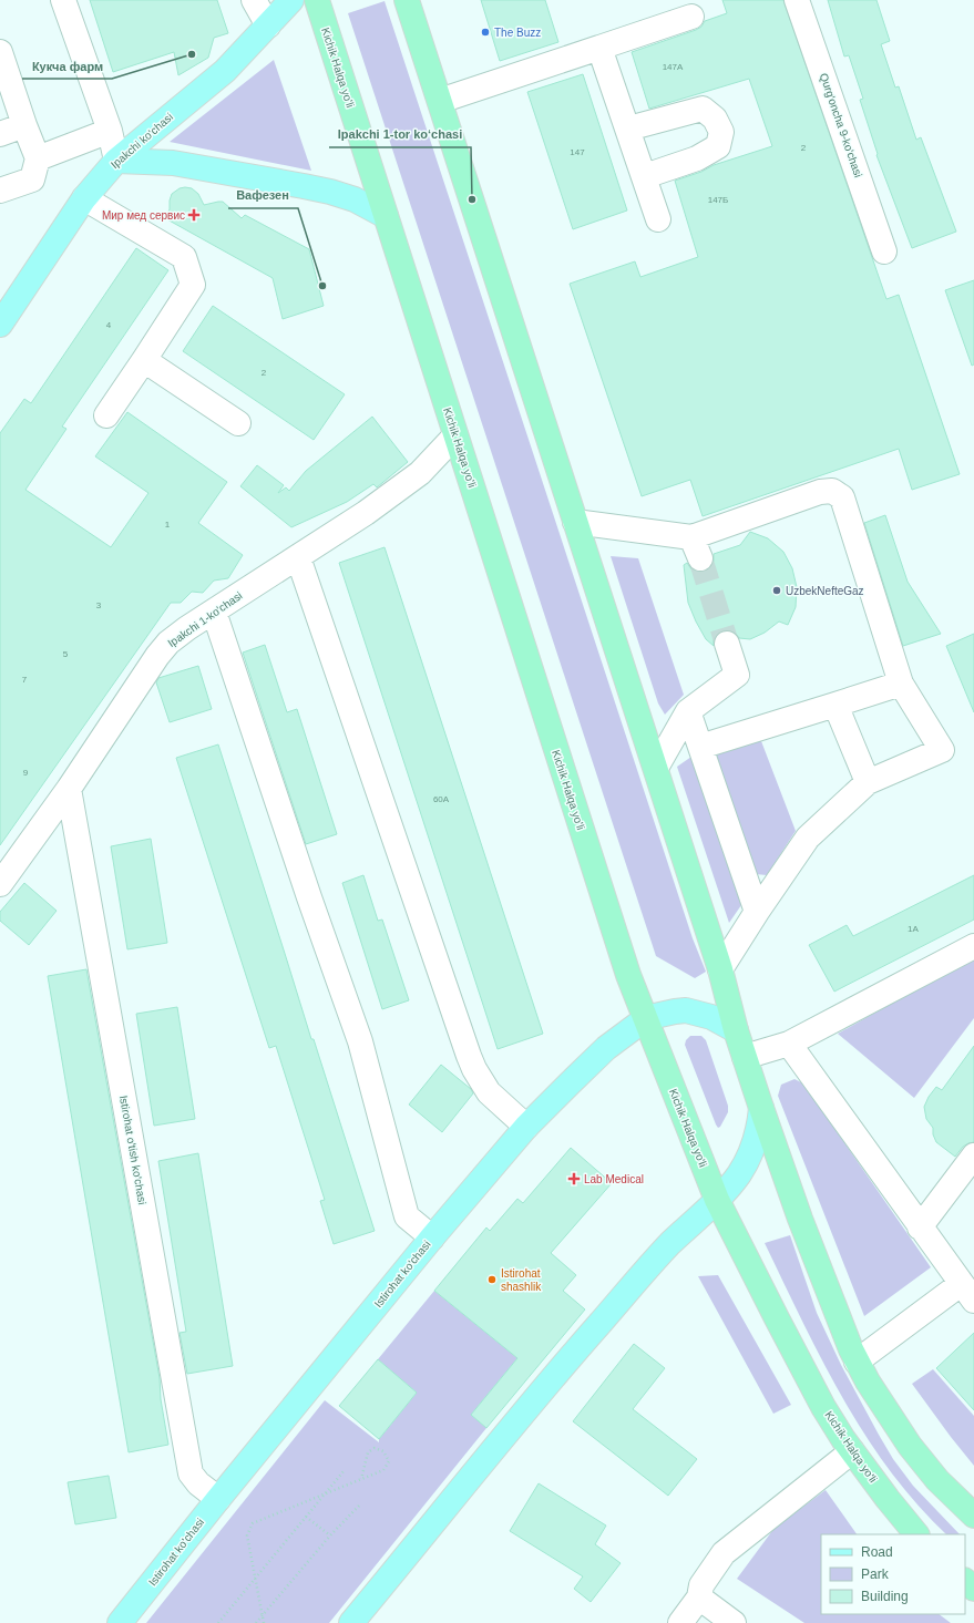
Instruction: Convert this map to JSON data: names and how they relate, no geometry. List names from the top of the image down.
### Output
{
  "streets": {
    "highway": ["Kichik Halqa yo'li"],
    "main road": ["Ipakchi ko'chasi", "Istirohat ko'chasi"],
    "street": ["Qurg'oncha 9-ko'chasi", "Ipakchi 1-ko'chasi", "Istirohat o'tish ko'chasi"]
  },
  "crossings": [
    ["Kichik Halqa yo'li", "Ipakchi 1-ko'chasi"],
    ["Kichik Halqa yo'li", "Istirohat ko'chasi"],
    ["Ipakchi 1-ko'chasi", "Istirohat o'tish ko'chasi"],
    ["Istirohat o'tish ko'chasi", "Istirohat ko'chasi"]
  ],
  "places": {
    "other": [
      "The Buzz",
      "Кукча фарм",
      "Ipakchi 1-tor koʻchasi",
      "Вафезен",
      "UzbekNefteGaz",
      "Istirohat shashlik"
    ],
    "health": ["Мир мед сервис", "Lab Medical"]
  },
  "house_numbers": [
    "147А",
    "2",
    "147",
    "147Б",
    "4",
    "2",
    "1",
    "3",
    "5",
    "7",
    "9",
    "60А",
    "1А"
  ],
  "legend": ["Road", "Park", "Building"]
}
